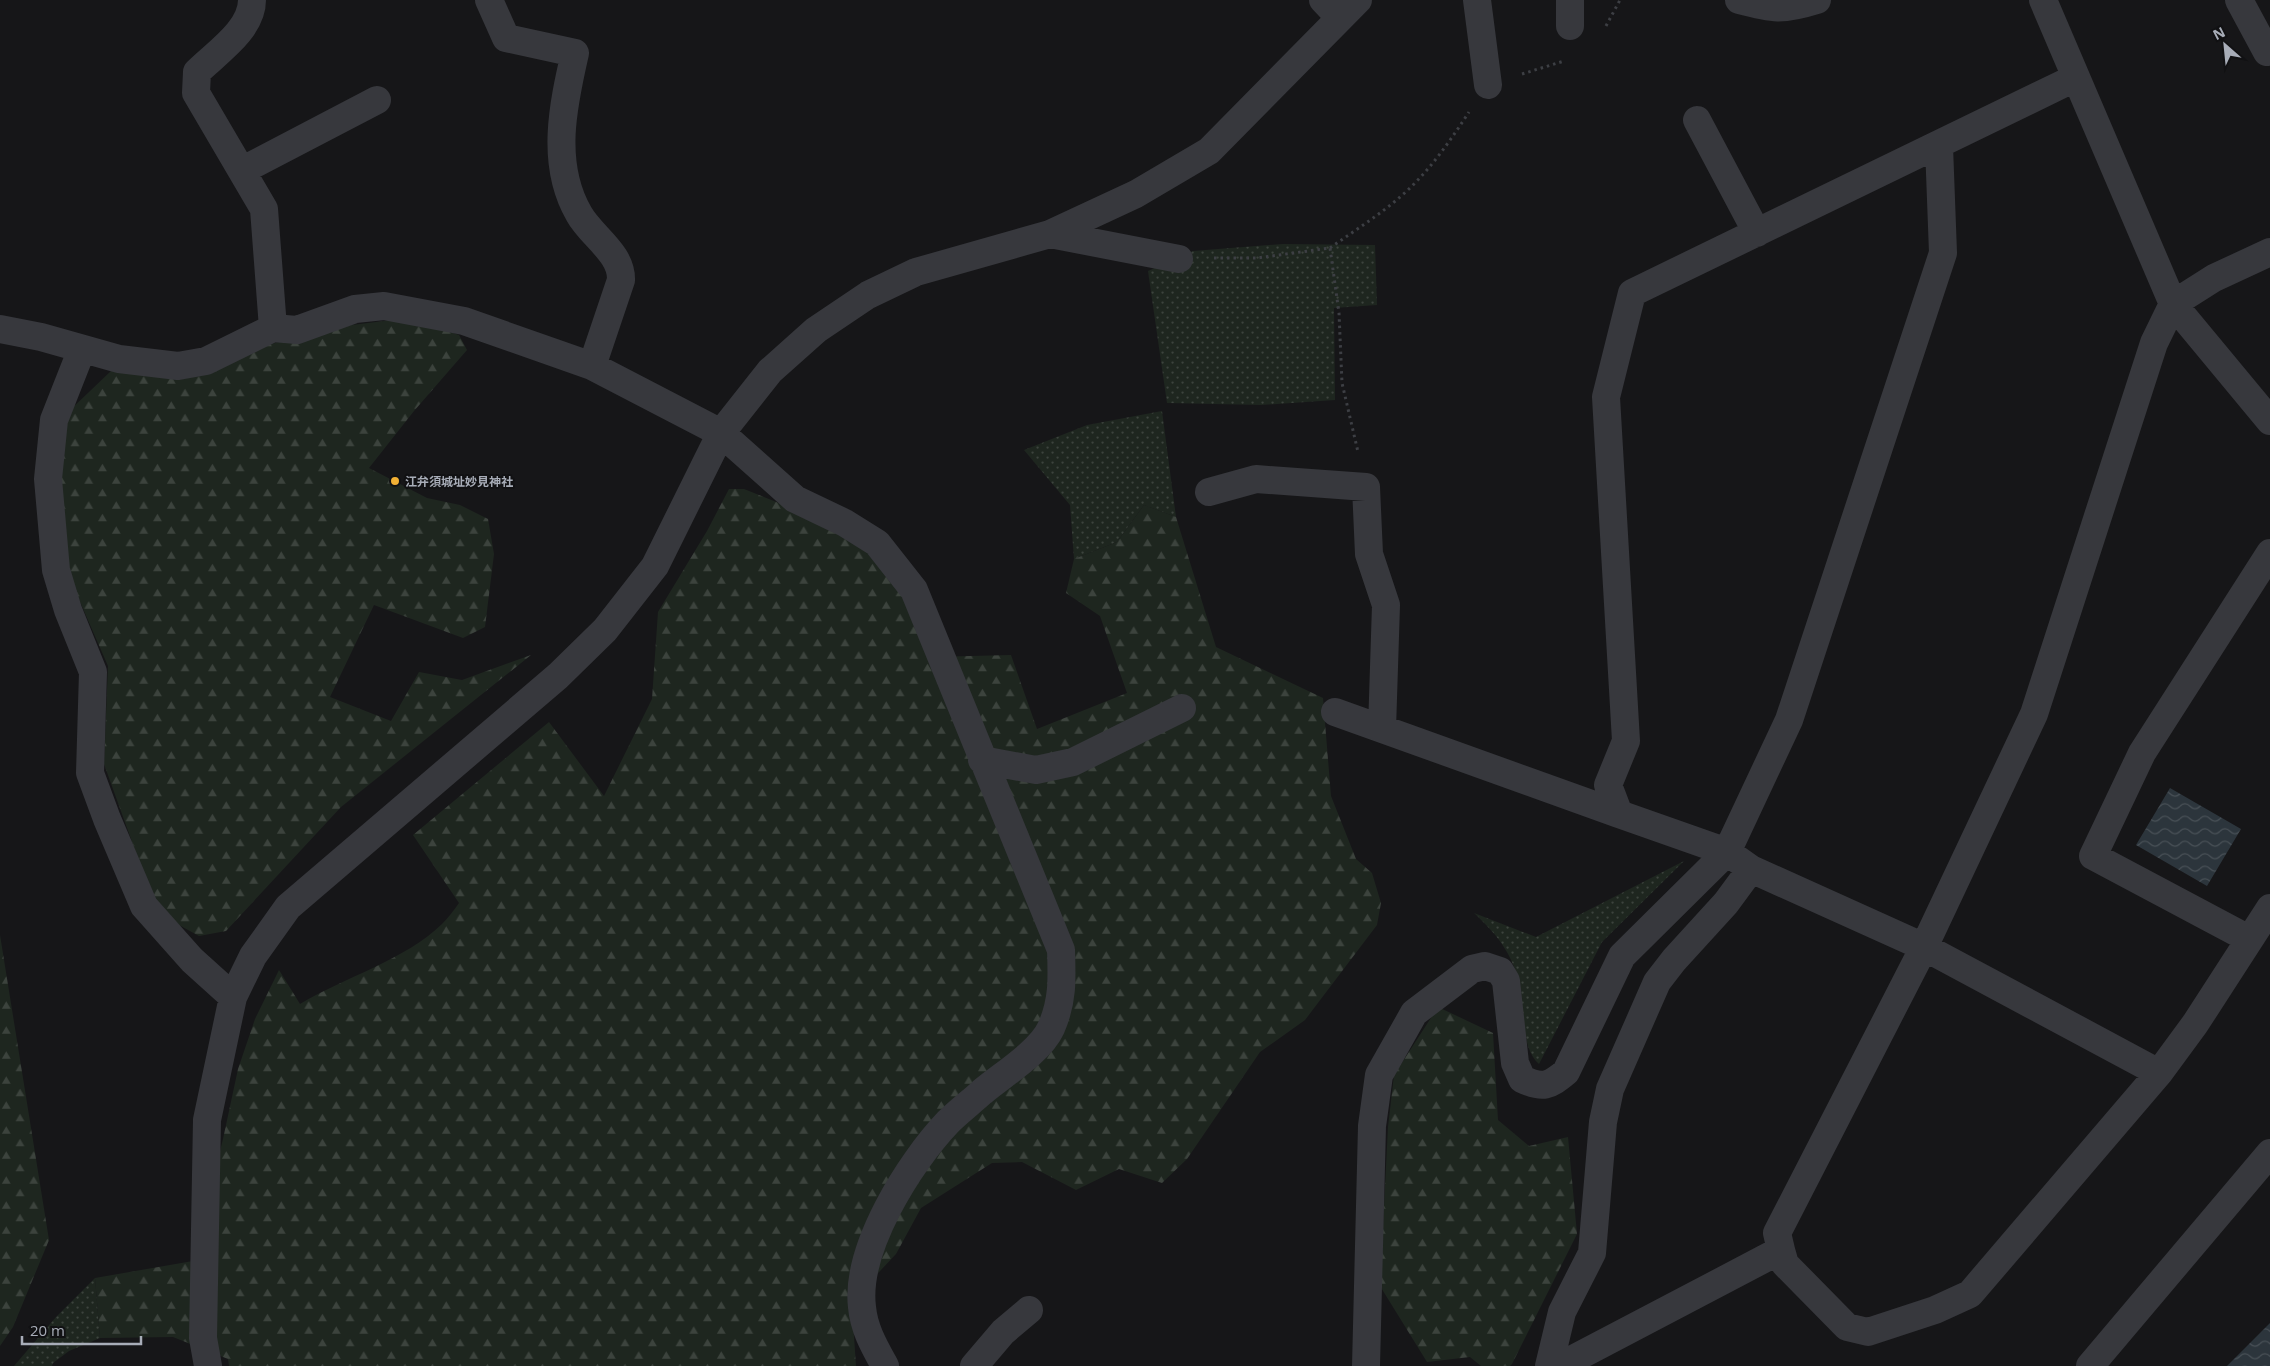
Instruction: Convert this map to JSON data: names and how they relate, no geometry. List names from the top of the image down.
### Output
{
  "places": ["江弁須城址妙見神社"],
  "scale_bar": "20 m",
  "north": "top left"
}
